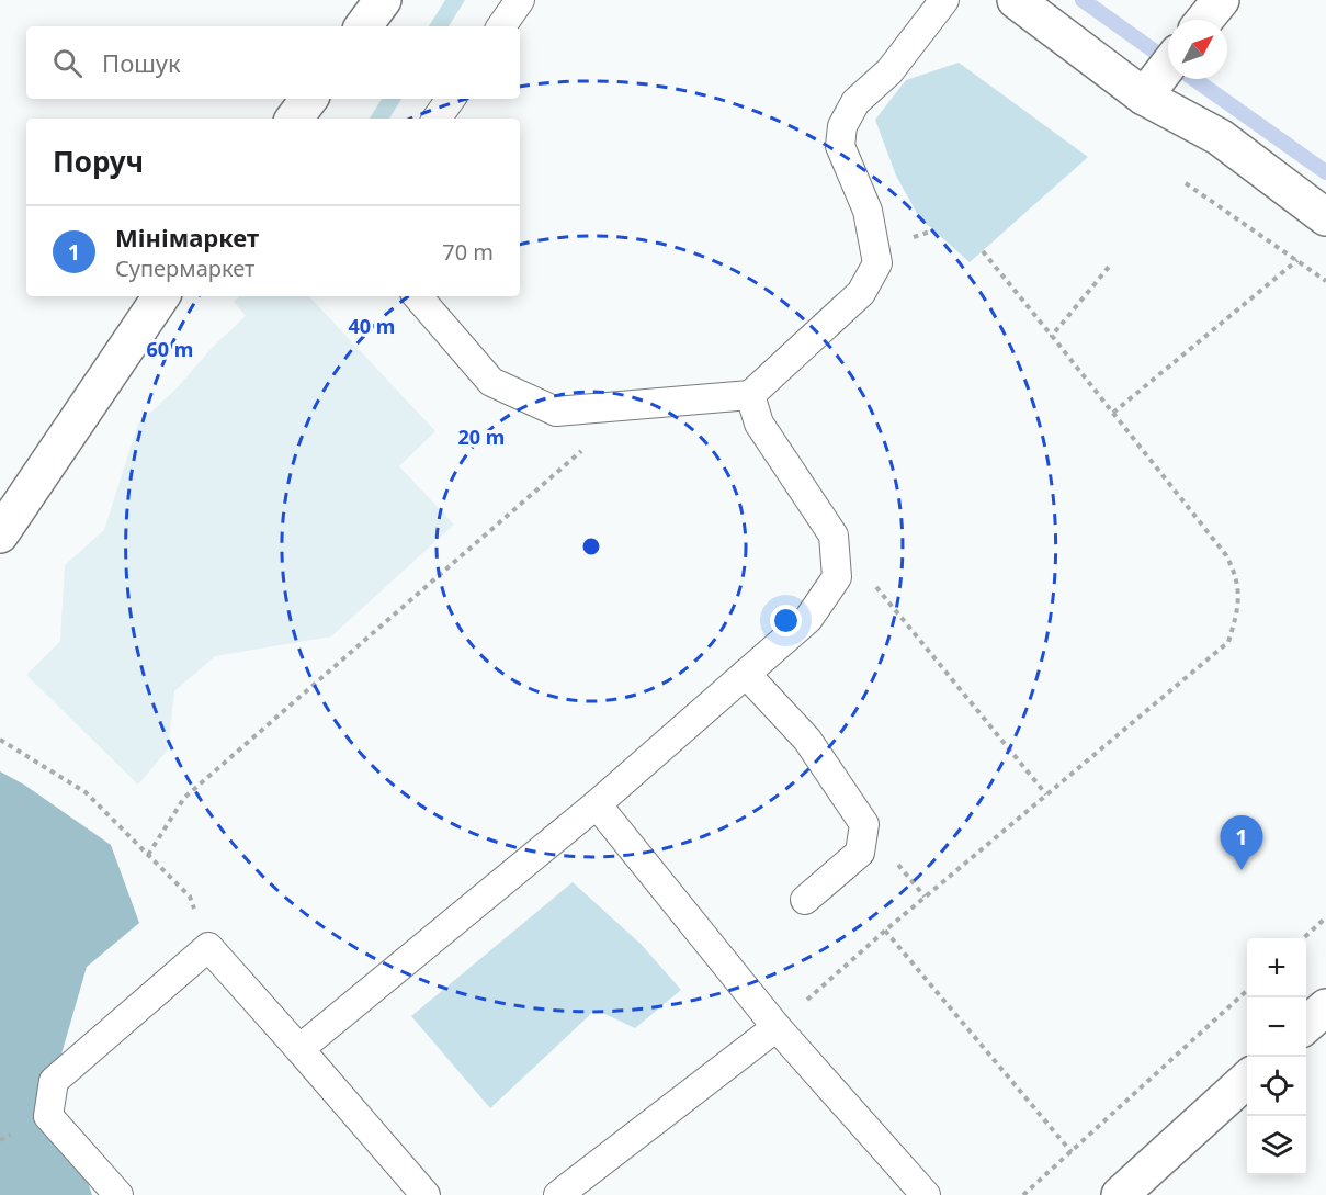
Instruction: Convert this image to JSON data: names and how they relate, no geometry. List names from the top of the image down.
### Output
{
  "north": "top right",
  "page": {
    "search": "Пошук",
    "heading": "Поруч",
    "list": [
      {
        "mark": "1",
        "name": "Мінімаркет",
        "note": "Супермаркет",
        "value": "70 m"
      }
    ],
    "pins": "1",
    "map_buttons": ["+", "−"]
  },
  "rings": ["40 m", "60 m", "20 m"]
}
